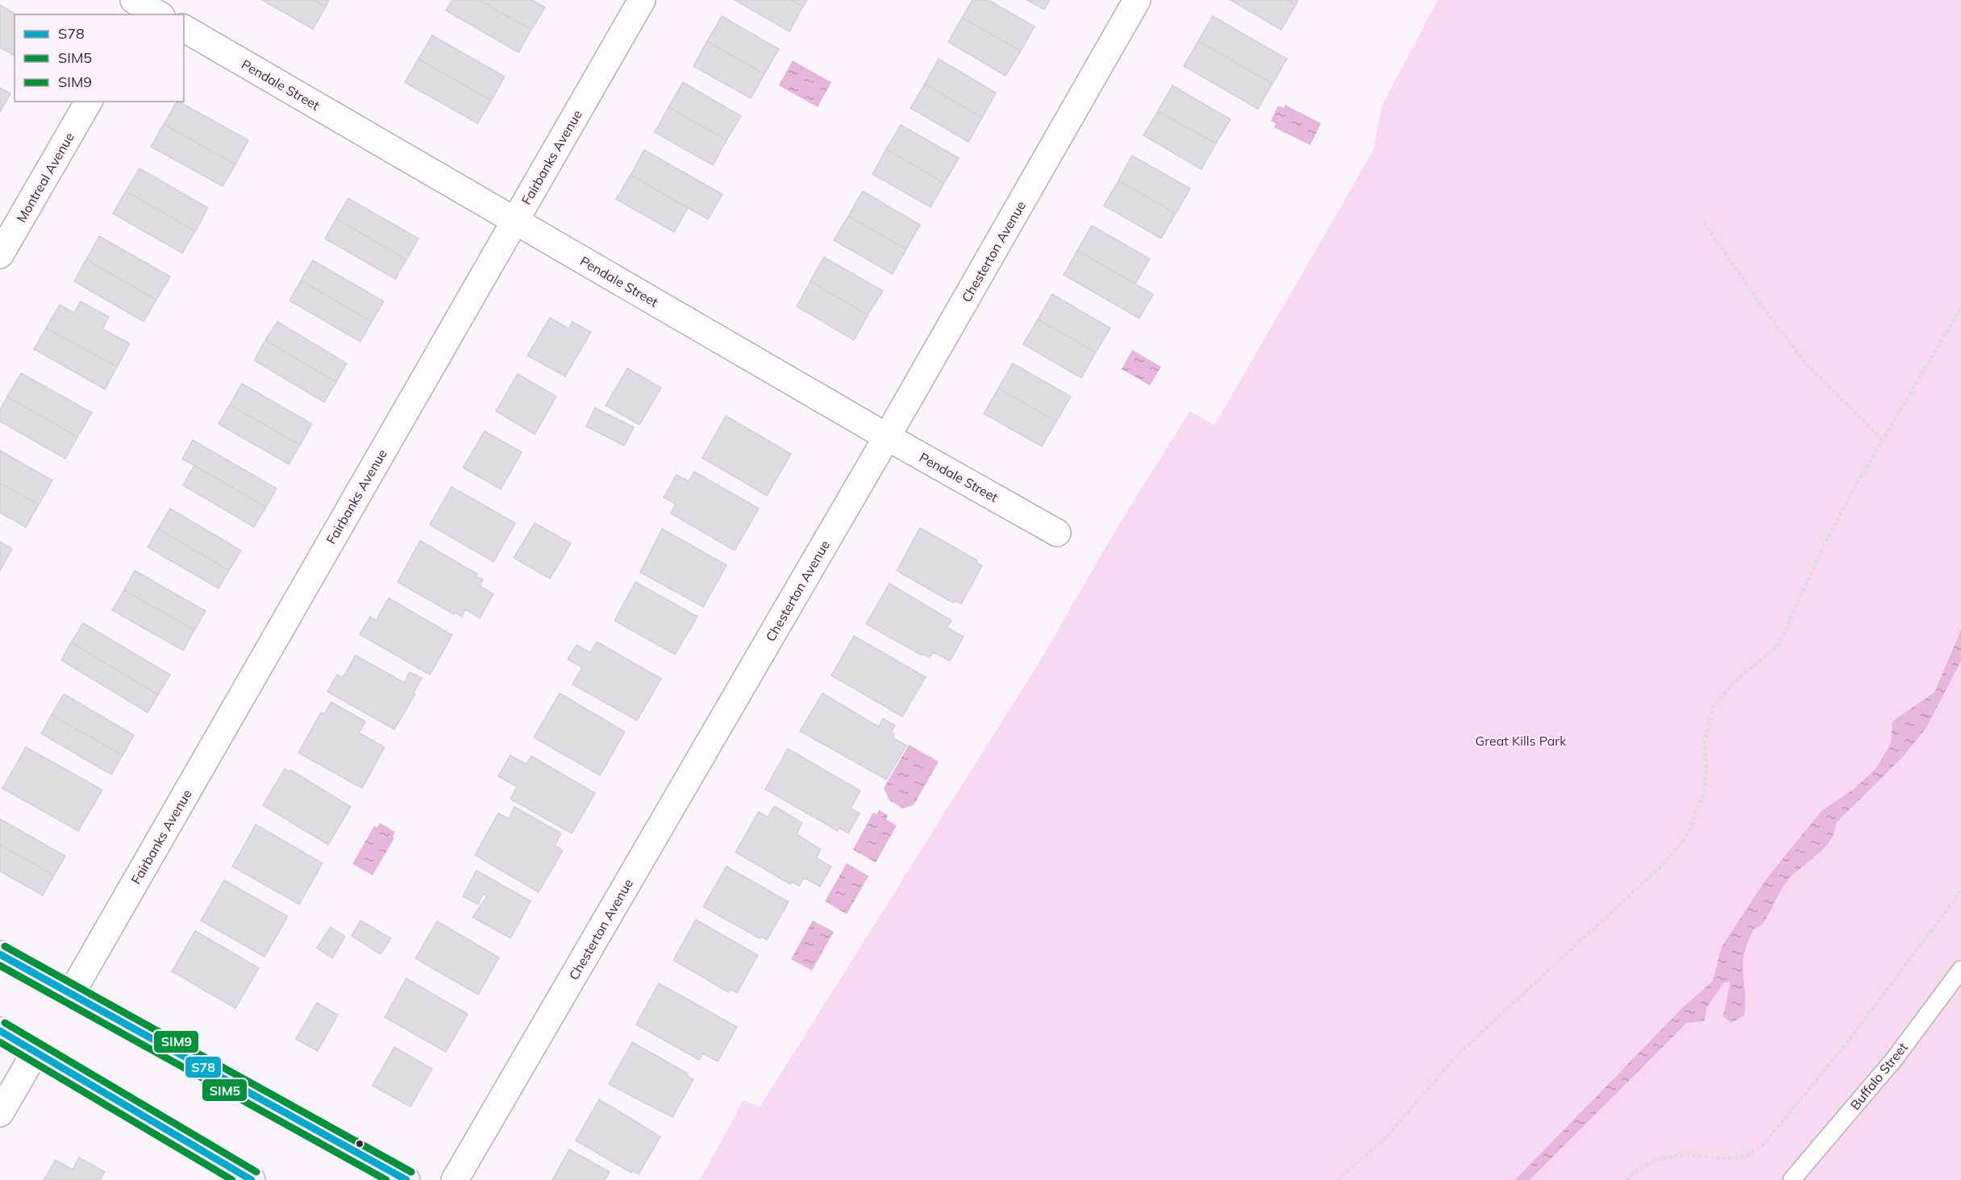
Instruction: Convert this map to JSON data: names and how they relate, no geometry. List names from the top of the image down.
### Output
{
  "streets": {
    "street": [
      "Pendale Street",
      "Fairbanks Avenue",
      "Montreal Avenue",
      "Chesterton Avenue"
    ],
    "lane": ["Buffalo Street"]
  },
  "crossings": [
    ["Pendale Street", "Fairbanks Avenue"],
    ["Pendale Street", "Chesterton Avenue"]
  ],
  "parks": ["Great Kills Park"],
  "lines": ["transit line SIM9", "transit line S78", "transit line SIM5"],
  "legend": ["S78", "SIM5", "SIM9"]
}
